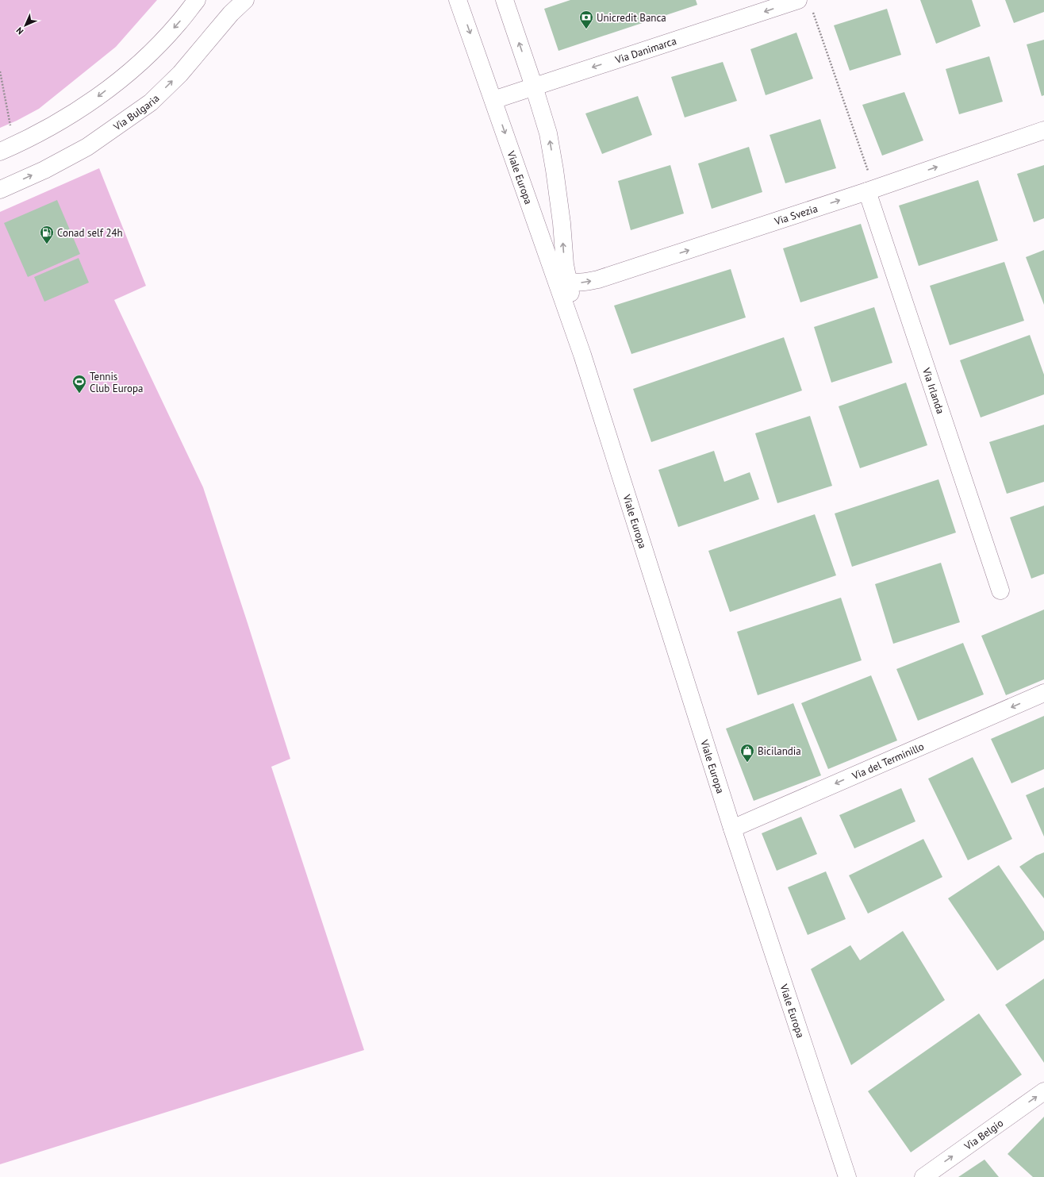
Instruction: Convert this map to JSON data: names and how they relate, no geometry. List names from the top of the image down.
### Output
{
  "streets": {
    "street": [
      "Via Danimarca",
      "Via Bulgaria",
      "Viale Europa",
      "Via Svezia",
      "Via Irlanda",
      "Via del Terminillo",
      "Via Belgio"
    ]
  },
  "crossings": [
    ["Via Danimarca", "Viale Europa"],
    ["Viale Europa", "Via Svezia"],
    ["Viale Europa", "Via del Terminillo"],
    ["Via Svezia", "Via Irlanda"]
  ],
  "one_way": [
    "Via Danimarca",
    "Via Svezia",
    "Via del Terminillo",
    "Via Belgio"
  ],
  "places": {
    "bank": ["Unicredit Banca"],
    "fuel station": ["Conad self 24h"],
    "sports": ["Tennis Club Europa"],
    "shop": ["Bicilandia"]
  },
  "north": "bottom left"
}
